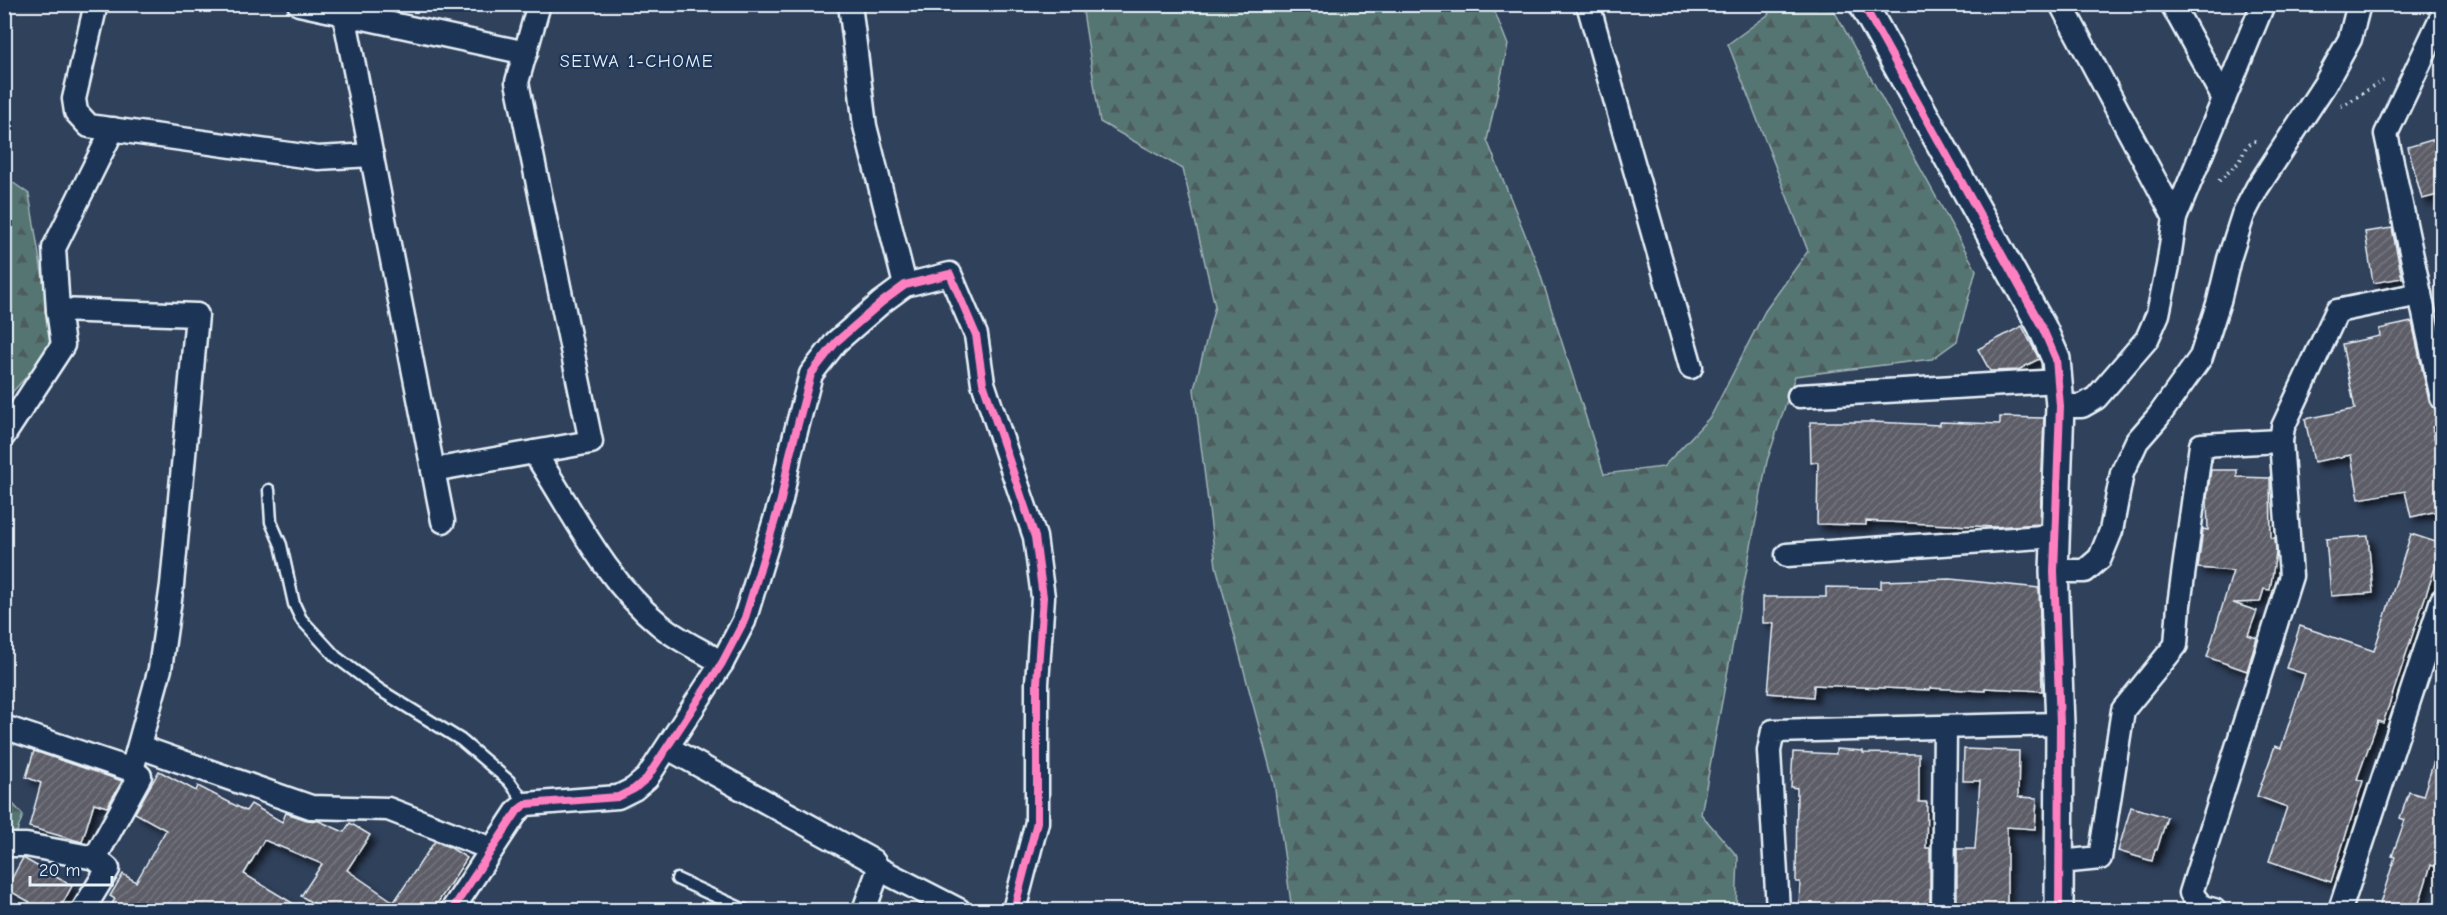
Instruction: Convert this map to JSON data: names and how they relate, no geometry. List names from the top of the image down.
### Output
{
  "districts": ["SEIWA 1-CHOME"],
  "scale_bar": "20 m"
}
